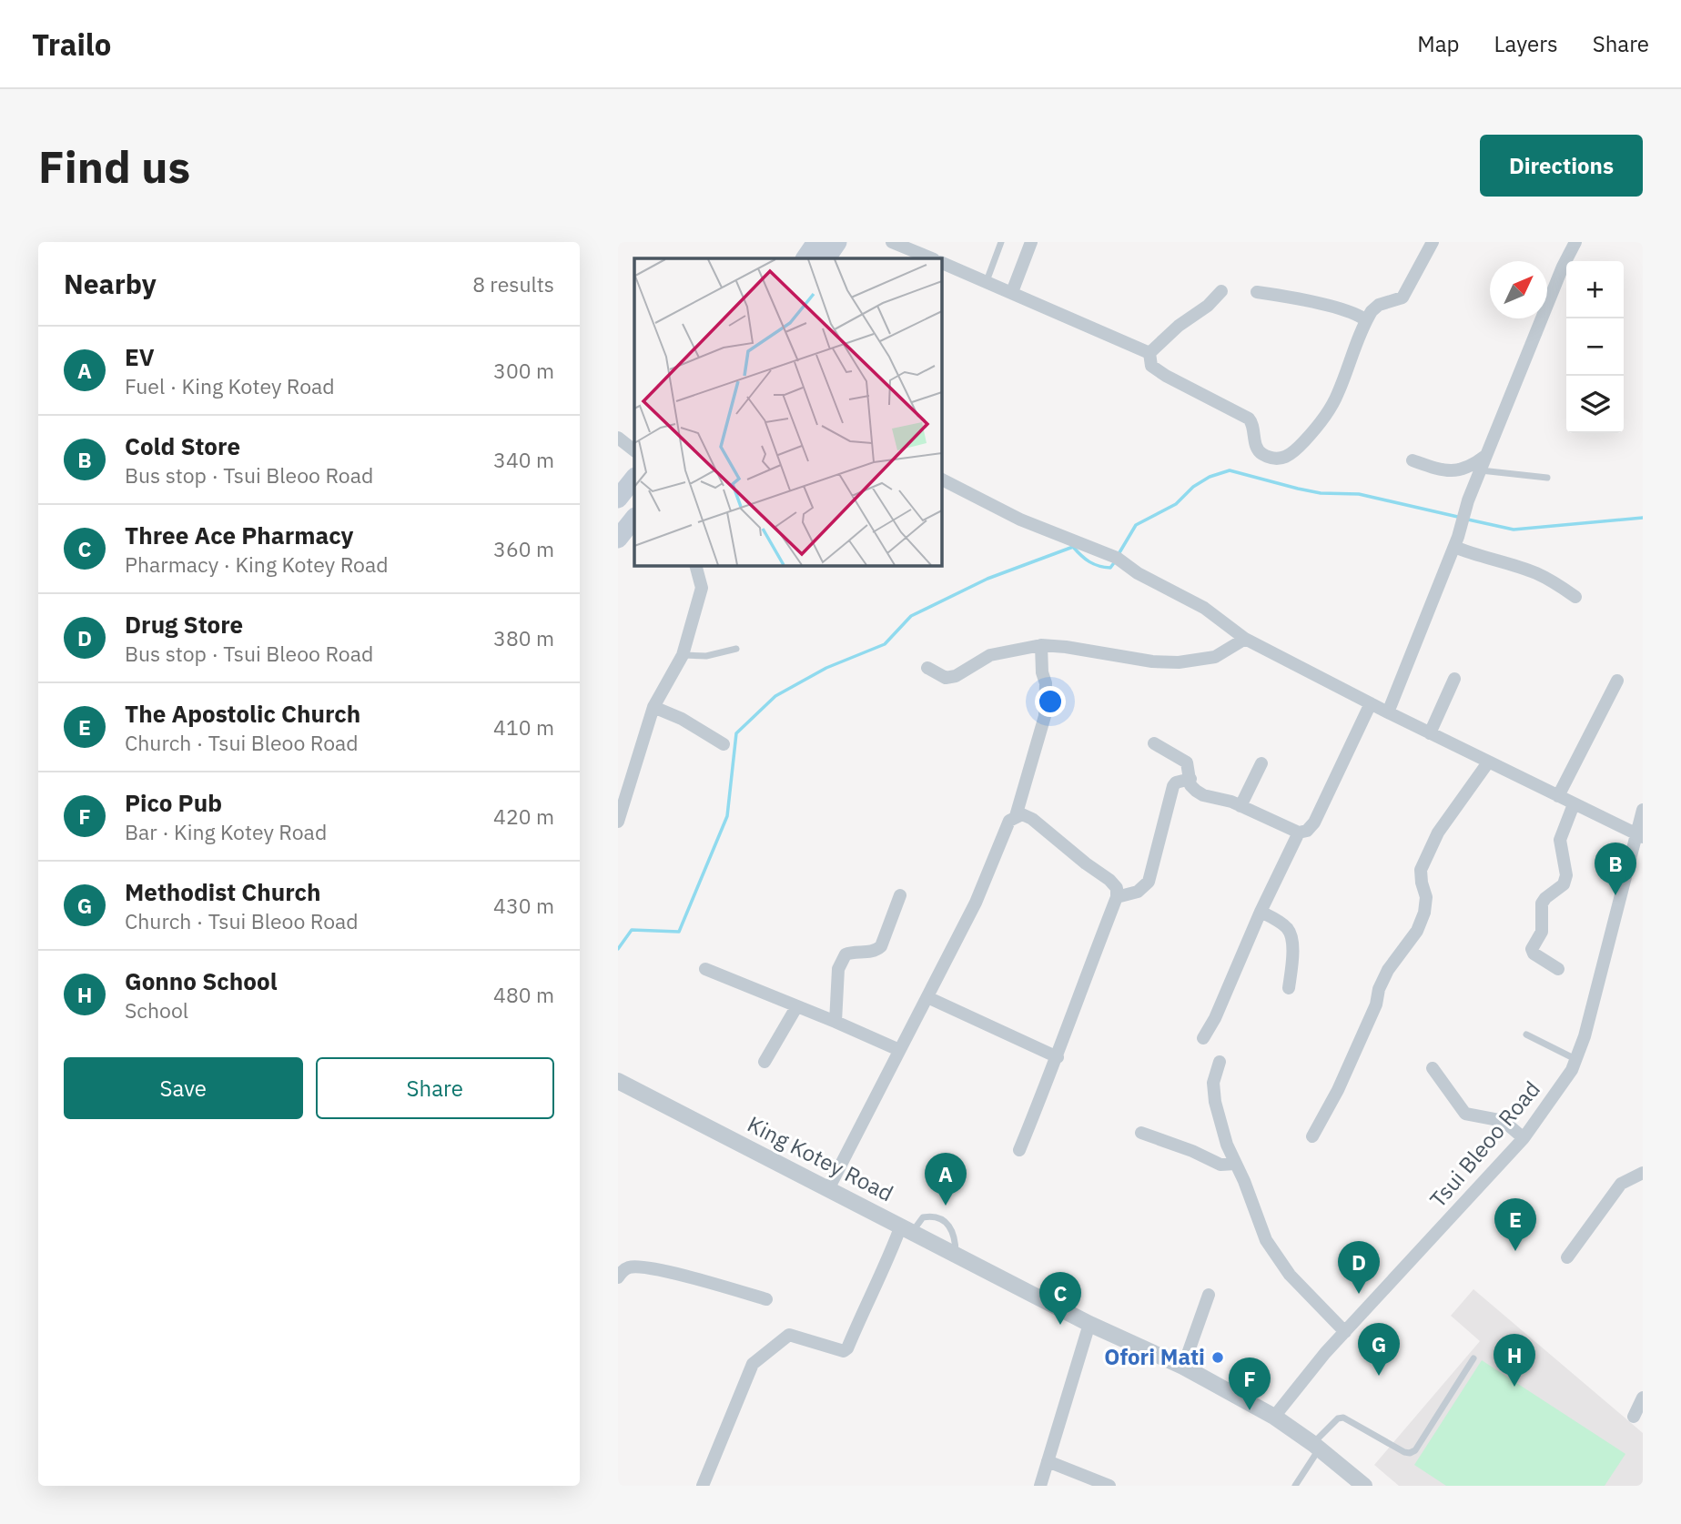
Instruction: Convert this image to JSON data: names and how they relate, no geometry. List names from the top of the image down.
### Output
{
  "streets": {
    "street": ["Tsui Bleoo Road", "King Kotey Road"]
  },
  "crossings": [
    ["Tsui Bleoo Road", "King Kotey Road"]
  ],
  "places": ["Ofori Mati"],
  "north": "top right",
  "page": {
    "header": "Trailo",
    "nav": ["Map", "Layers", "Share"],
    "buttons": [
      "Directions",
      ["Save", "Share"]
    ],
    "title": "Find us",
    "heading": ["Nearby", "8 results"],
    "map_buttons": ["+", "−"],
    "list": [
      {
        "mark": "A",
        "name": "EV",
        "note": "Fuel · King Kotey Road",
        "value": "300 m"
      },
      {
        "mark": "B",
        "name": "Cold Store",
        "note": "Bus stop · Tsui Bleoo Road",
        "value": "340 m"
      },
      {
        "mark": "C",
        "name": "Three Ace Pharmacy",
        "note": "Pharmacy · King Kotey Road",
        "value": "360 m"
      },
      {
        "mark": "D",
        "name": "Drug Store",
        "note": "Bus stop · Tsui Bleoo Road",
        "value": "380 m"
      },
      {
        "mark": "E",
        "name": "The Apostolic Church",
        "note": "Church · Tsui Bleoo Road",
        "value": "410 m"
      },
      {
        "mark": "F",
        "name": "Pico Pub",
        "note": "Bar · King Kotey Road",
        "value": "420 m"
      },
      {
        "mark": "G",
        "name": "Methodist Church",
        "note": "Church · Tsui Bleoo Road",
        "value": "430 m"
      },
      {
        "mark": "H",
        "name": "Gonno School",
        "note": "School",
        "value": "480 m"
      }
    ],
    "pins": [
      "B",
      "A",
      "E",
      "D",
      "C",
      "G",
      "H",
      "F"
    ]
  }
}
